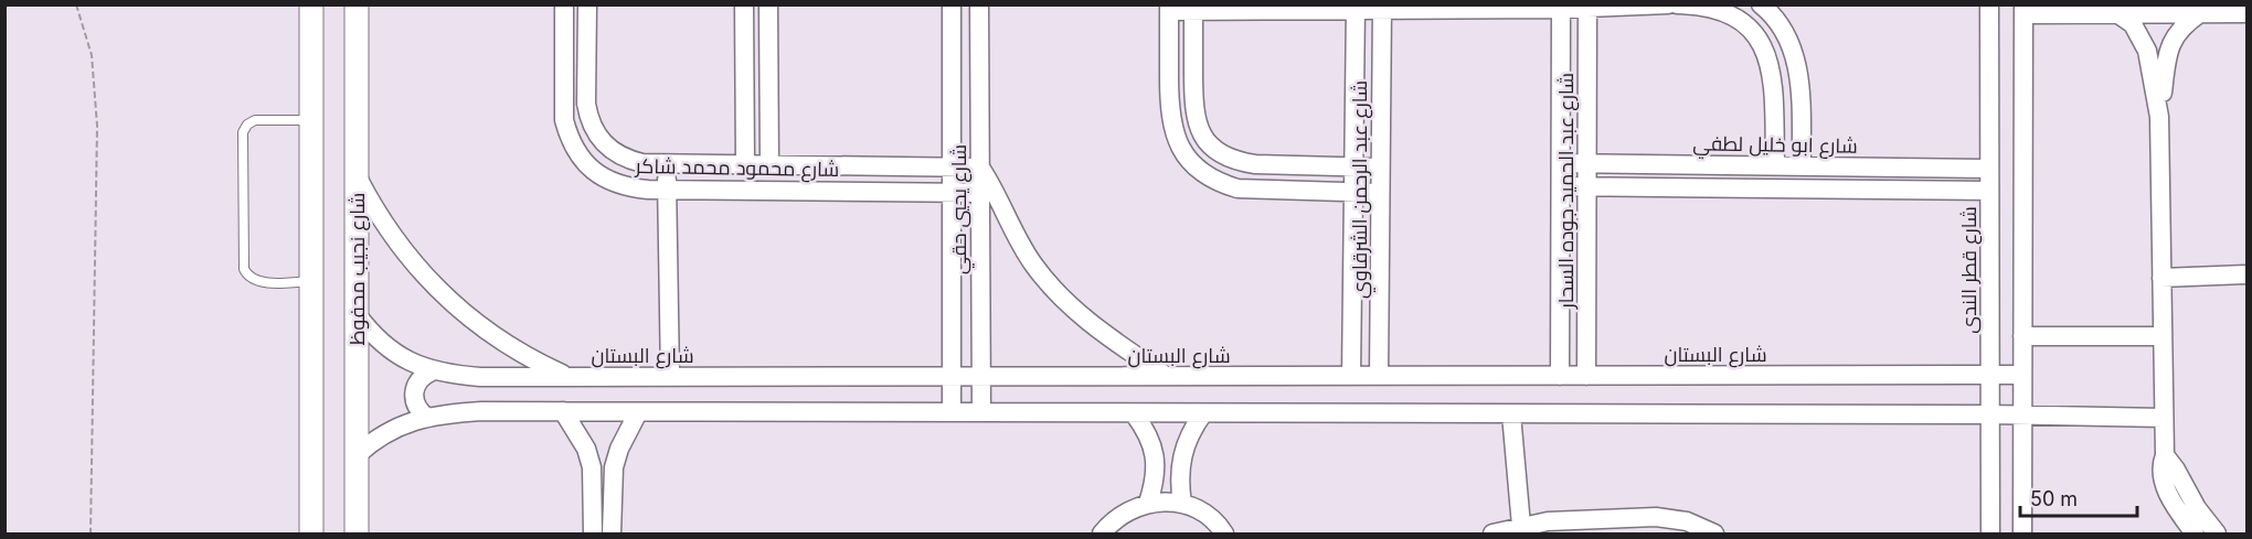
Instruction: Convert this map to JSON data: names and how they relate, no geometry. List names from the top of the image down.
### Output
{
  "streets": {
    "street": [
      "شارع ابو خليل لطفي",
      "شارع محمود محمد شاكر",
      "شارع عبد الرحمن الشرقاوي",
      "شارع عبد الحميد جوده السحار",
      "شارع يحيي حقي",
      "شارع نجيب محفوظ",
      "شارع قطر الندى",
      "شارع البستان"
    ]
  },
  "crossings": [
    ["شارع ابو خليل لطفي", "شارع عبد الحميد جوده السحار"],
    ["شارع ابو خليل لطفي", "شارع قطر الندى"],
    ["شارع محمود محمد شاكر", "شارع يحيي حقي"],
    ["شارع عبد الرحمن الشرقاوي", "شارع البستان"],
    ["شارع عبد الحميد جوده السحار", "شارع البستان"],
    ["شارع يحيي حقي", "شارع البستان"],
    ["شارع نجيب محفوظ", "شارع البستان"],
    ["شارع قطر الندى", "شارع البستان"]
  ],
  "scale_bar": "50 m"
}
